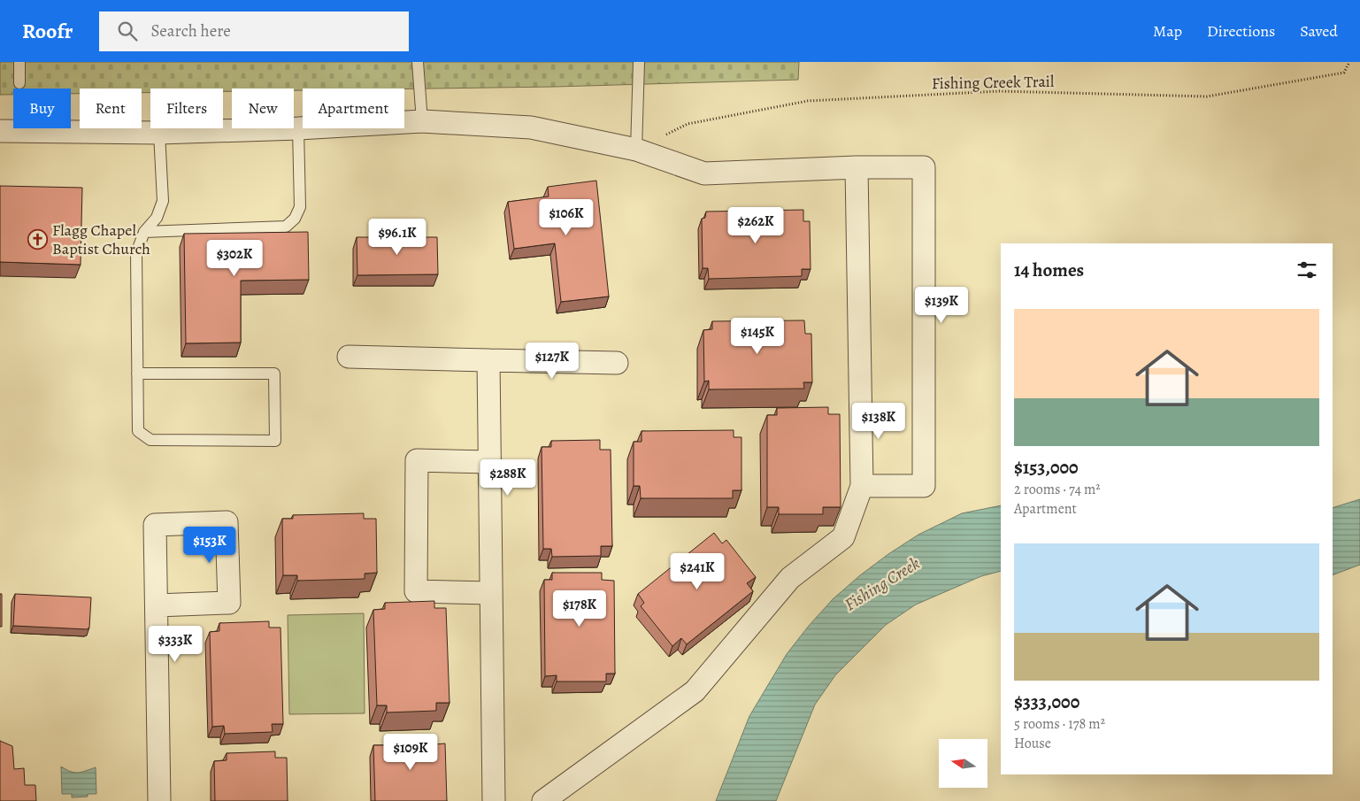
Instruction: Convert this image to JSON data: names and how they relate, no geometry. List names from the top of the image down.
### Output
{
  "streets": {
    "path": ["Fishing Creek Trail"]
  },
  "water": ["Fishing Creek"],
  "places": {
    "church": ["Flagg Chapel Baptist Church"]
  },
  "north": "left",
  "page": {
    "header": "Roofr",
    "search": "Search here",
    "nav": ["Map", "Directions", "Saved"],
    "chip": [
      "Buy",
      "Rent",
      "Filters",
      "New",
      "Apartment"
    ],
    "price": [
      "$106K",
      "$262K",
      "$96.1K",
      "$302K",
      "$139K",
      "$145K",
      "$127K",
      "$138K",
      "$288K",
      "$153K",
      "$241K",
      "$178K",
      "$333K",
      "$109K"
    ],
    "heading": "14 homes",
    "list": [
      {
        "name": "$153,000",
        "note": "2 rooms · 74 m² · Apartment"
      },
      {
        "name": "$333,000",
        "note": "5 rooms · 178 m² · House"
      }
    ]
  }
}
